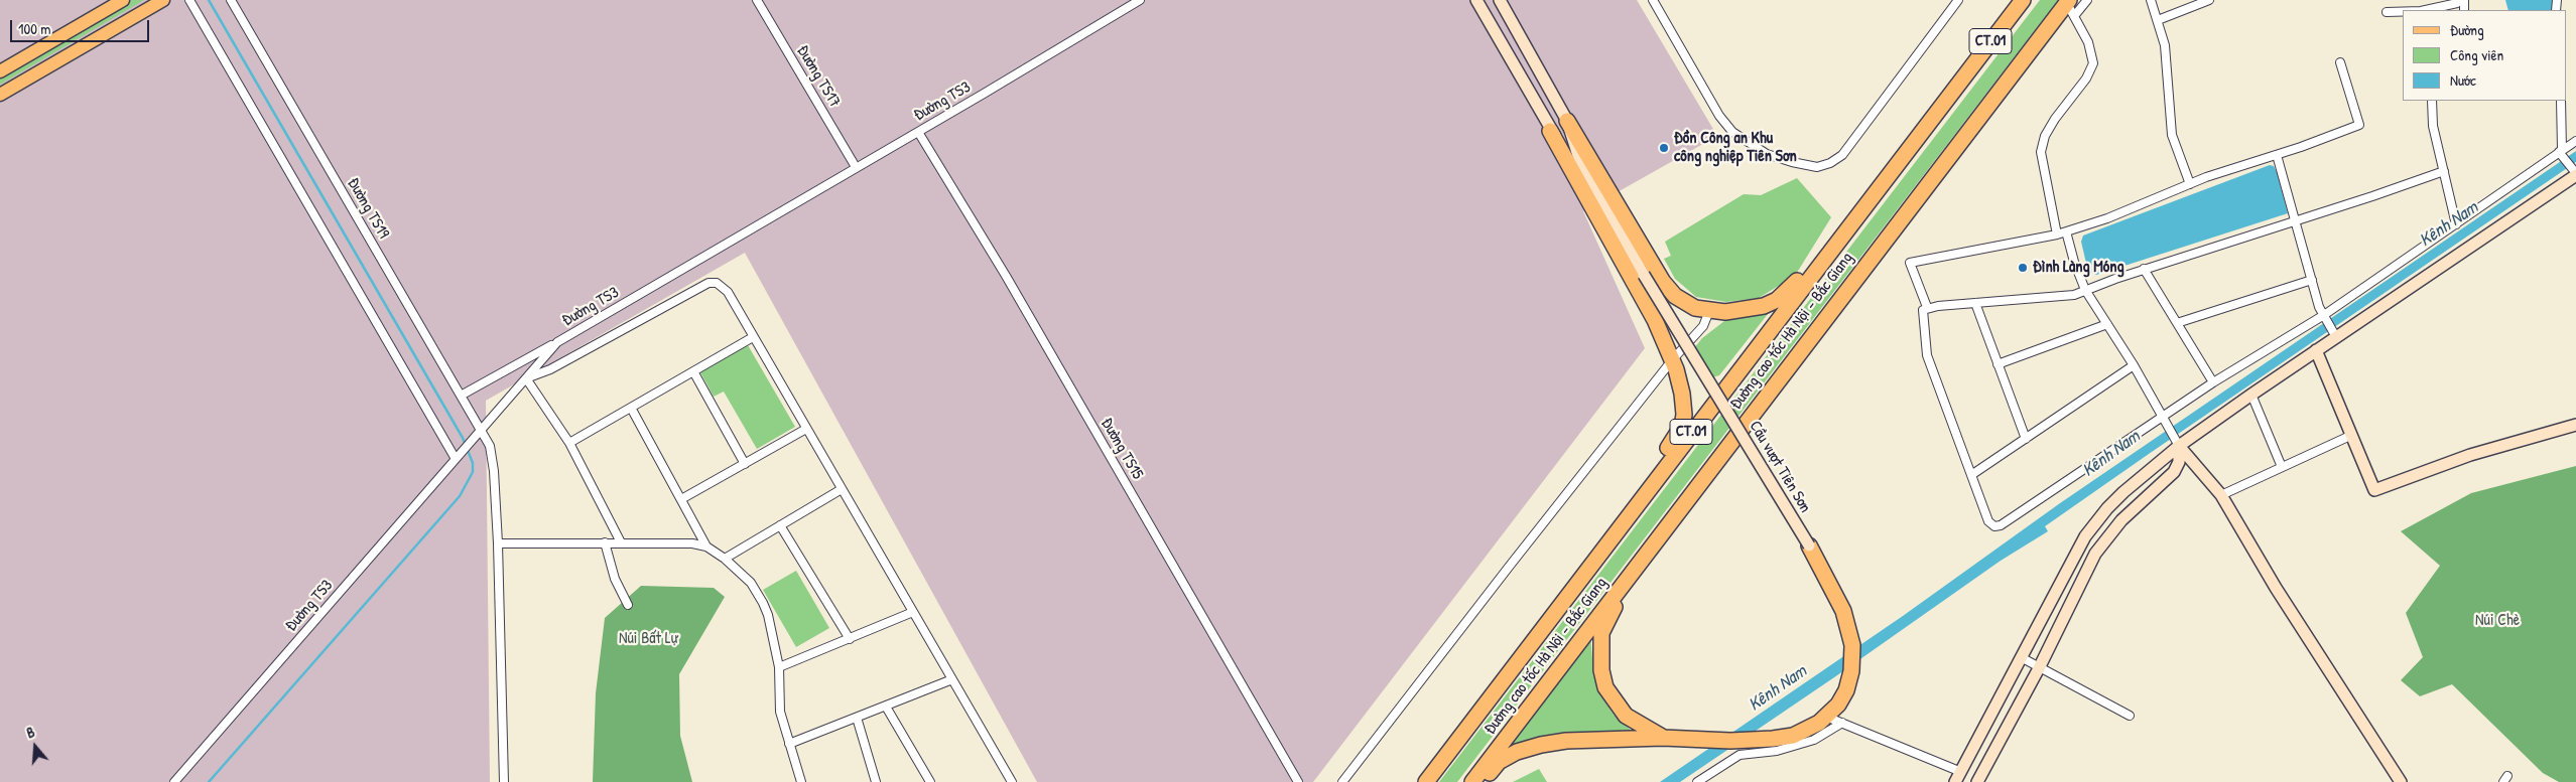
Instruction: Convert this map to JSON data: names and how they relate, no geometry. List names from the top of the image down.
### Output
{
  "streets": {
    "highway": ["CT.01", "Đường cao tốc Hà Nội - Bắc Giang"],
    "main road": ["Cầu vượt Tiên Sơn"],
    "street": [
      "Đường TS17",
      "Đường TS3",
      "Đường TS19",
      "Đường TS15"
    ]
  },
  "crossings": [
    ["Đường TS17", "Đường TS3"],
    ["Đường TS3", "Đường TS19"],
    ["Đường TS3", "Đường TS15"]
  ],
  "water": ["Kênh Nam"],
  "parks": ["Núi Chè", "Núi Bất Lự"],
  "places": ["Đồn Công an Khu công nghiệp Tiên Sơn", "Đình Làng Móng"],
  "legend": ["Đường", "Công viên", "Nước"],
  "scale_bar": "100 m",
  "north": "top"
}
